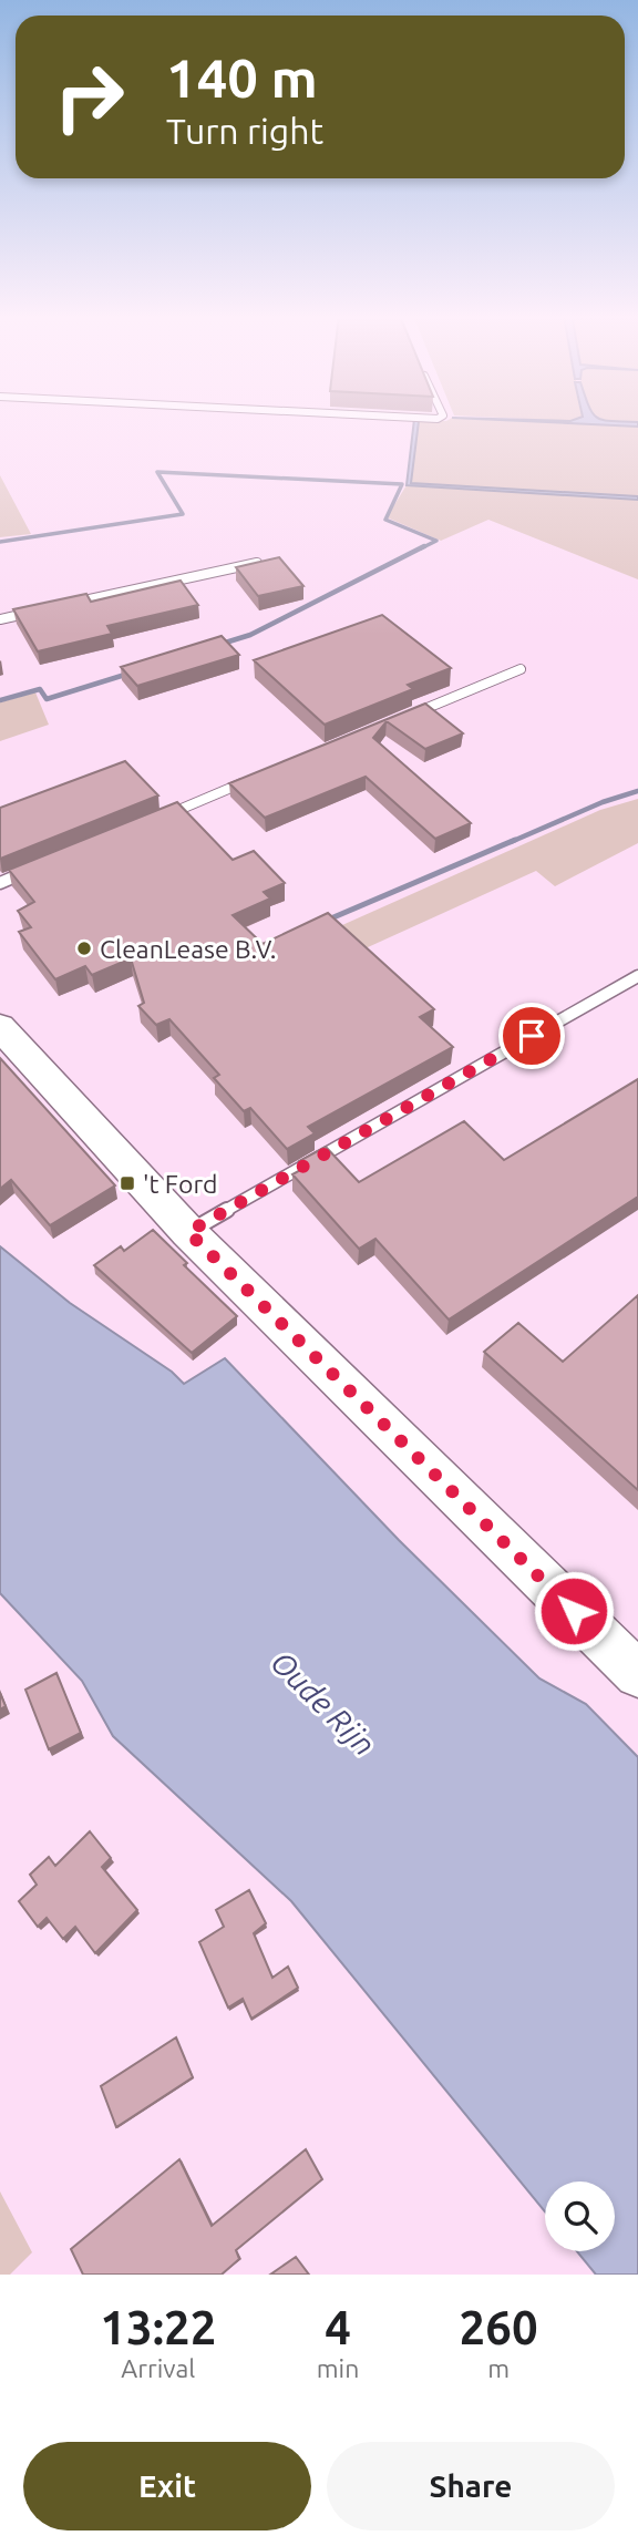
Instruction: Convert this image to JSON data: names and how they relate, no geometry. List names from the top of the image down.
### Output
{
  "water": ["Oude Rijn"],
  "places": {
    "other": ["CleanLease B.V."],
    "transit": ["'t Ford"]
  },
  "page": {
    "turn": ["140 m", "Turn right"],
    "eta": [
      "13:22",
      "Arrival",
      "4",
      "min",
      "260",
      "m"
    ],
    "buttons": ["Exit", "Share"]
  }
}
